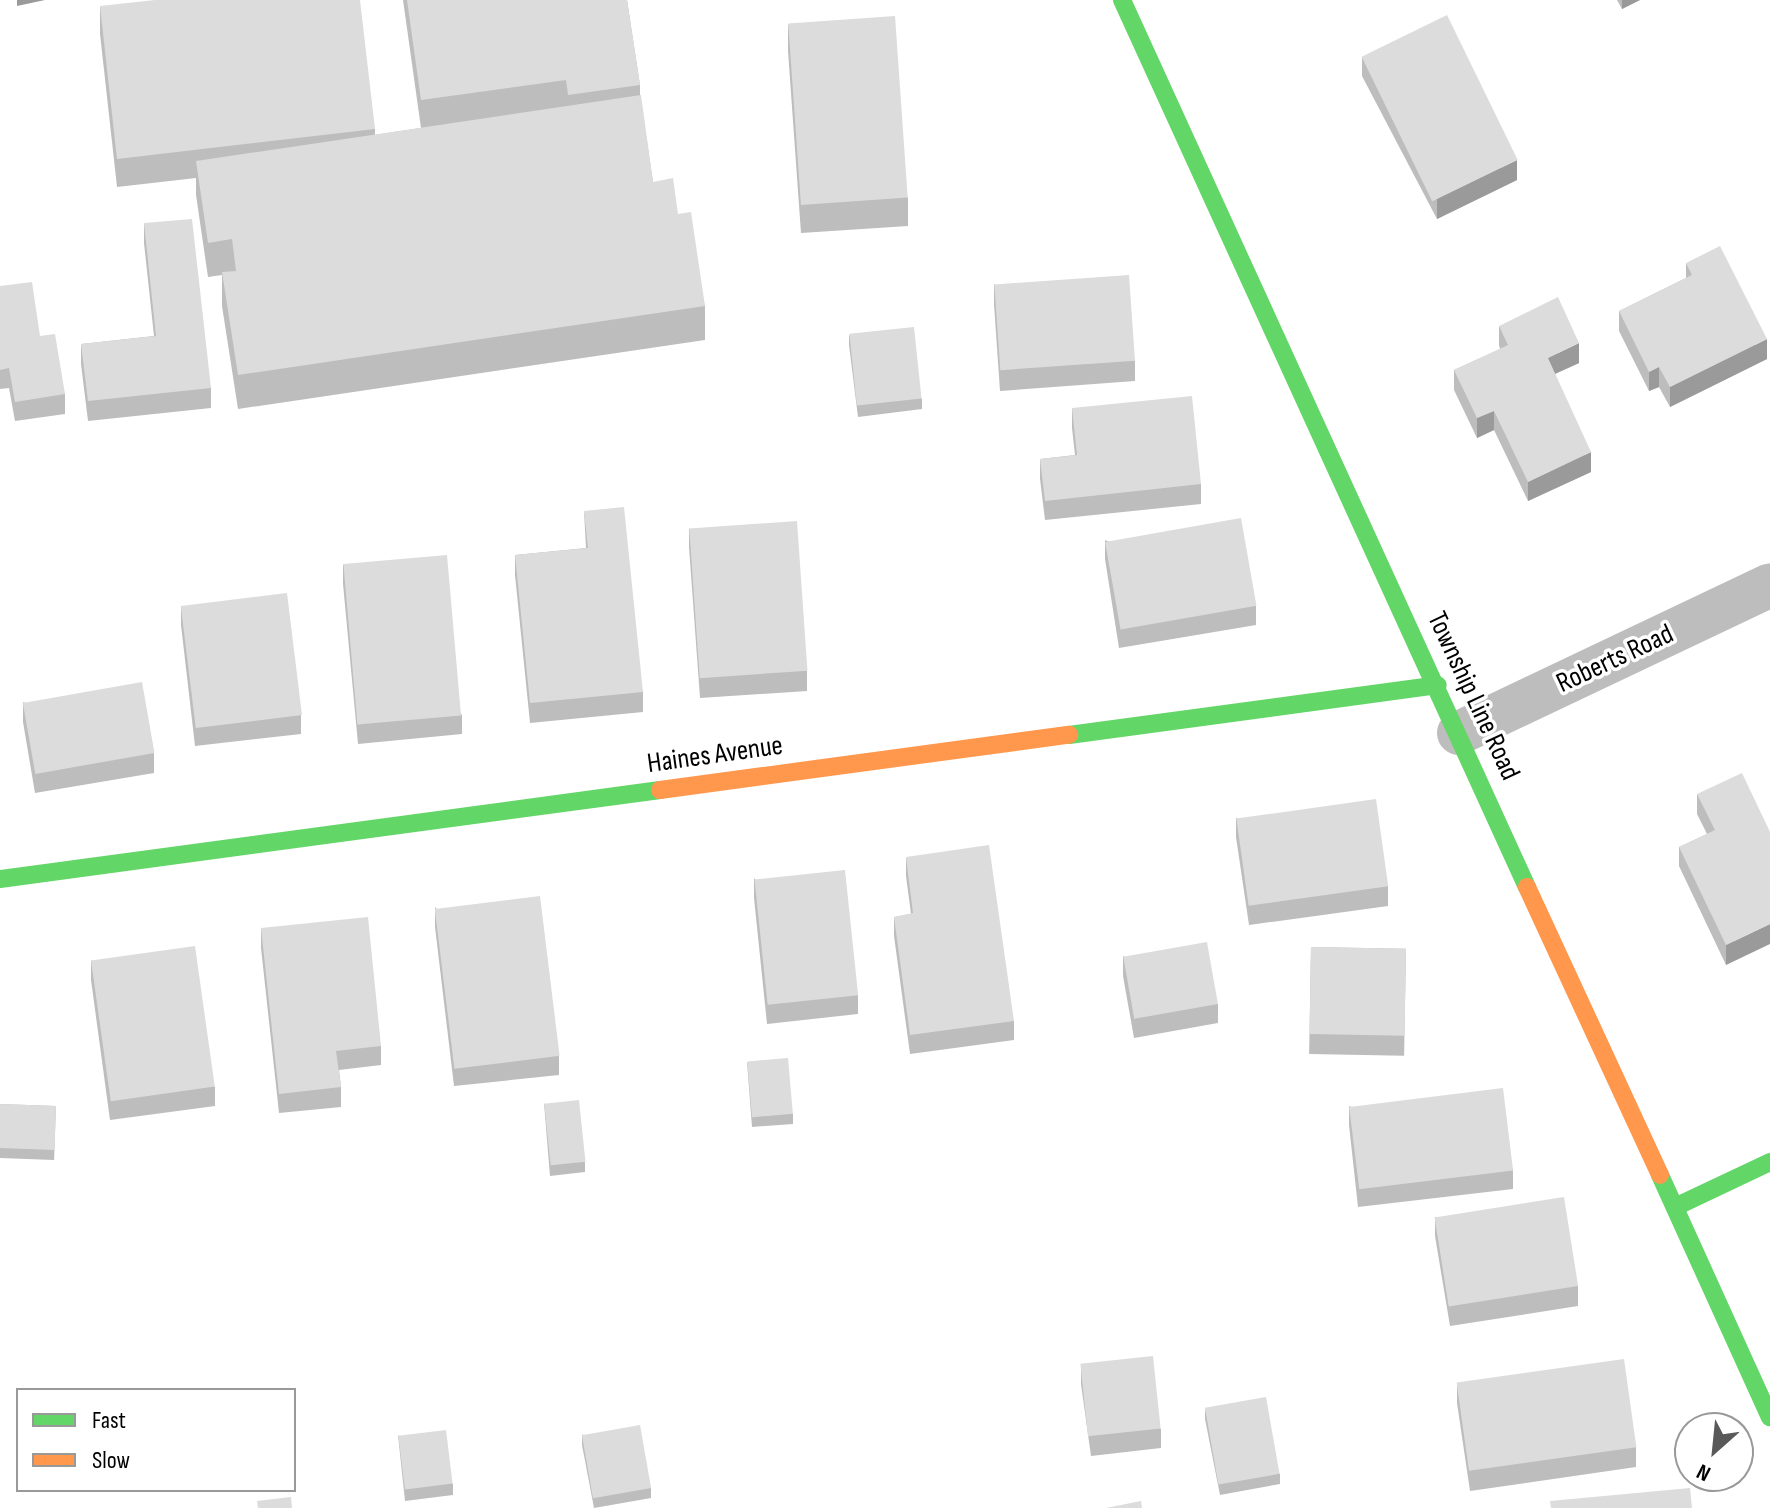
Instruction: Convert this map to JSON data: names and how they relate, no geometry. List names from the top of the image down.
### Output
{
  "streets": {
    "main road": ["Township Line Road", "Haines Avenue"],
    "street": ["Roberts Road"]
  },
  "crossings": [
    ["Roberts Road", "Township Line Road"],
    ["Township Line Road", "Haines Avenue"]
  ],
  "legend": ["Fast", "Slow"],
  "north": "bottom left"
}
